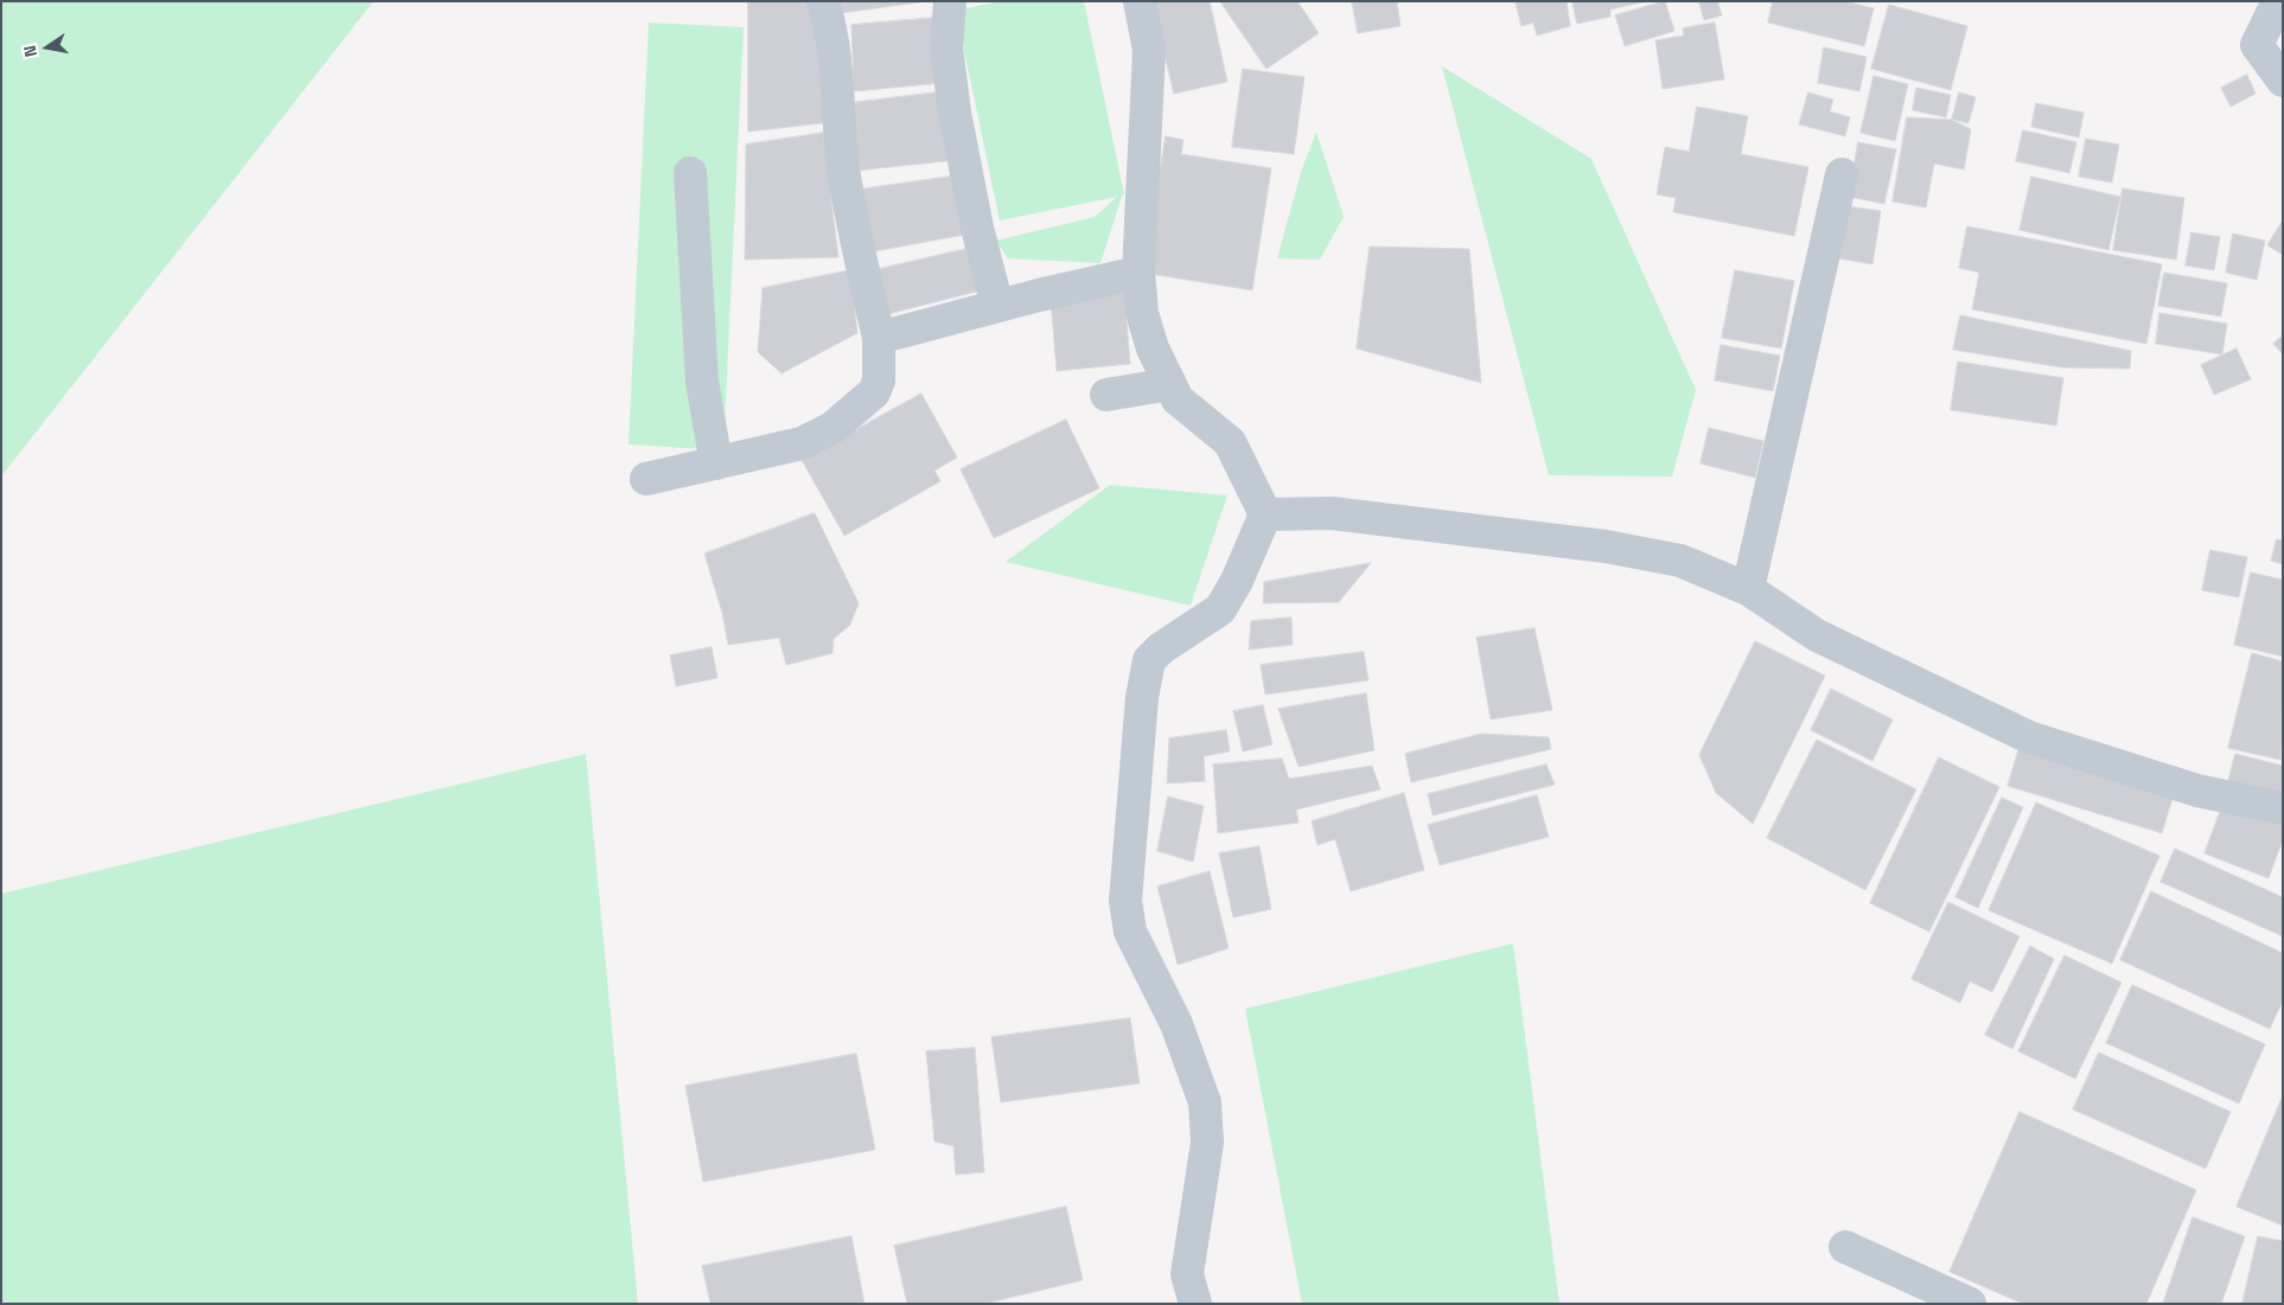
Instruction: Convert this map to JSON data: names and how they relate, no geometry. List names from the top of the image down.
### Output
{
  "north": "left"
}
